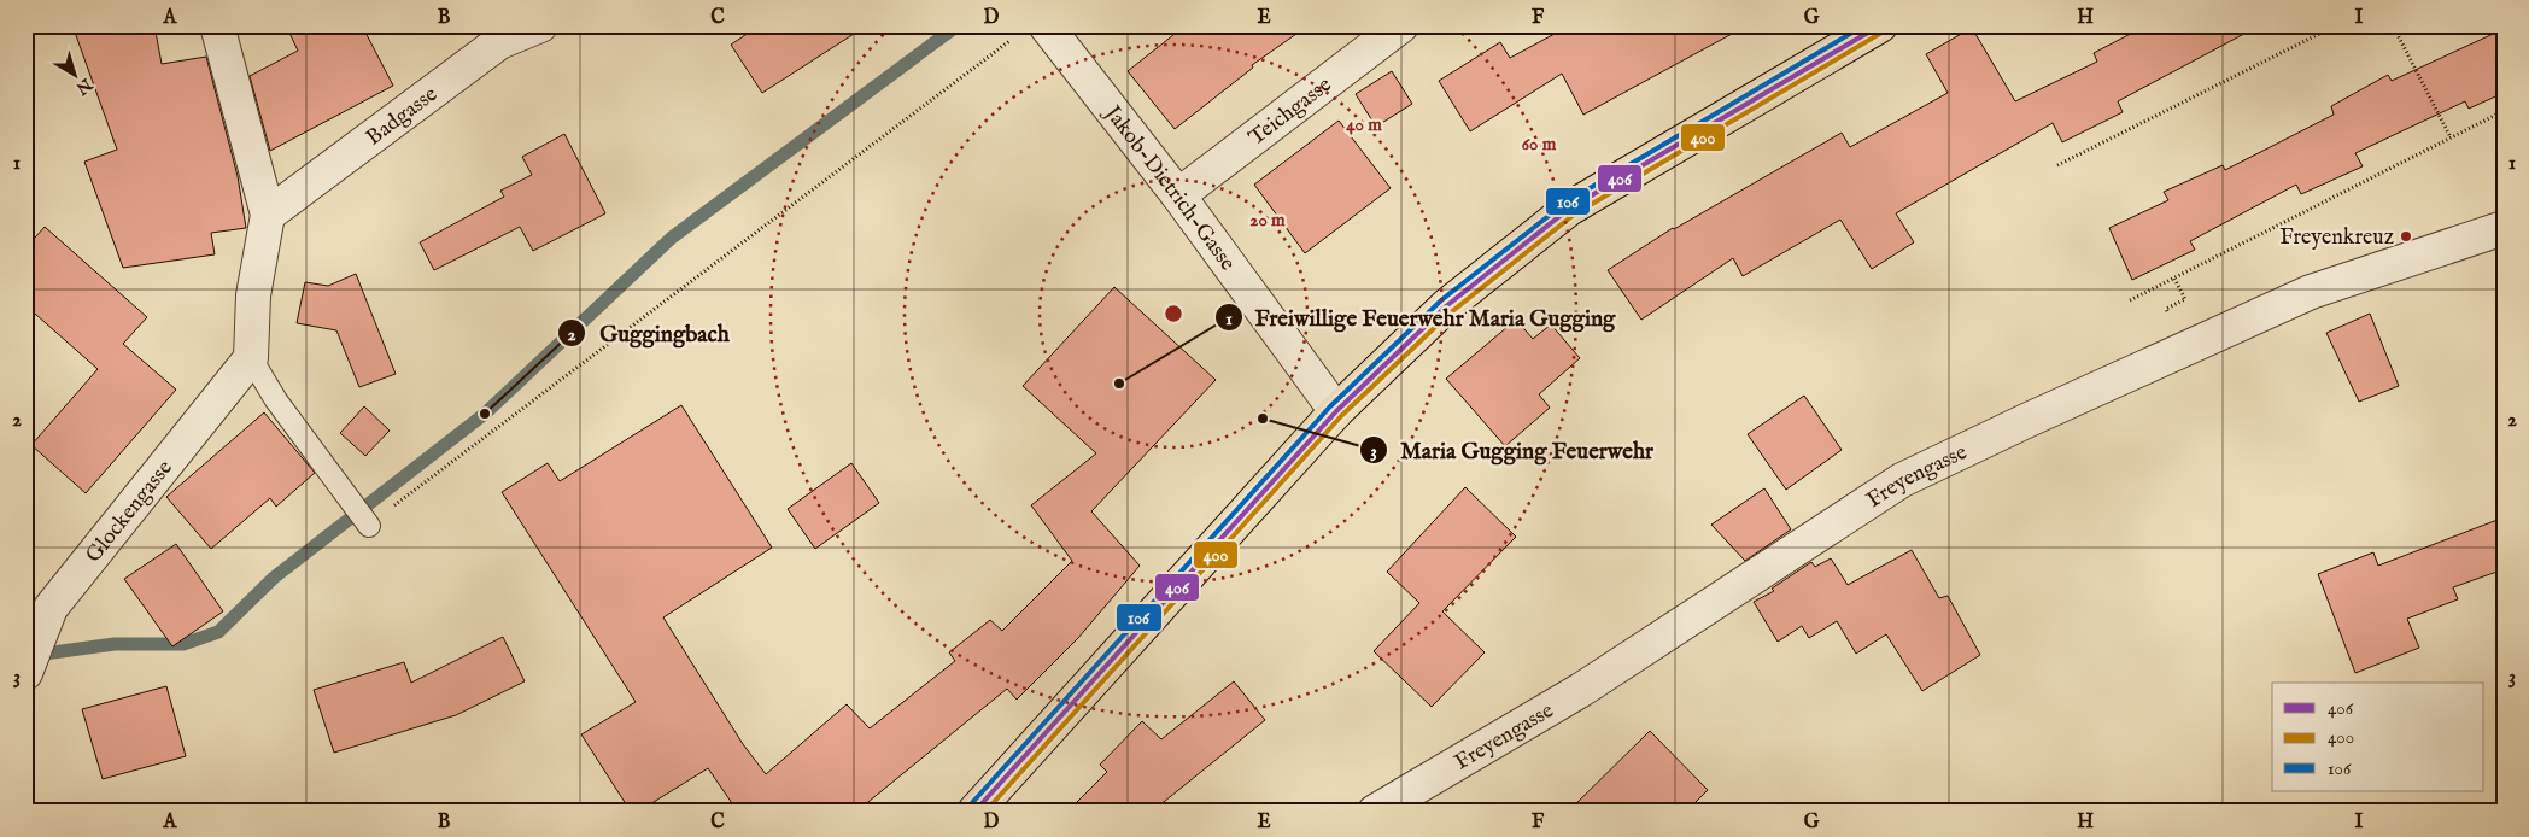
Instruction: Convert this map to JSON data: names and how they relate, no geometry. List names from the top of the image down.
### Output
{
  "streets": {
    "street": [
      "Teichgasse",
      "Badgasse",
      "Jakob-Dietrich-Gasse",
      "Freyengasse",
      "Glockengasse"
    ]
  },
  "crossings": [
    ["Teichgasse", "Jakob-Dietrich-Gasse"]
  ],
  "places": [
    "Freyenkreuz",
    "Freiwillige Feuerwehr Maria Gugging",
    "Guggingbach",
    "Maria Gugging Feuerwehr"
  ],
  "lines": ["transit line 406", "transit line 106", "transit line 400"],
  "legend": ["406", "400", "106"],
  "north": "bottom right",
  "grid": {
    "columns": [
      "A",
      "B",
      "C",
      "D",
      "E",
      "F",
      "G",
      "H",
      "I"
    ],
    "rows": ["1", "2", "3"]
  },
  "rings": ["40 m", "60 m", "20 m"]
}
